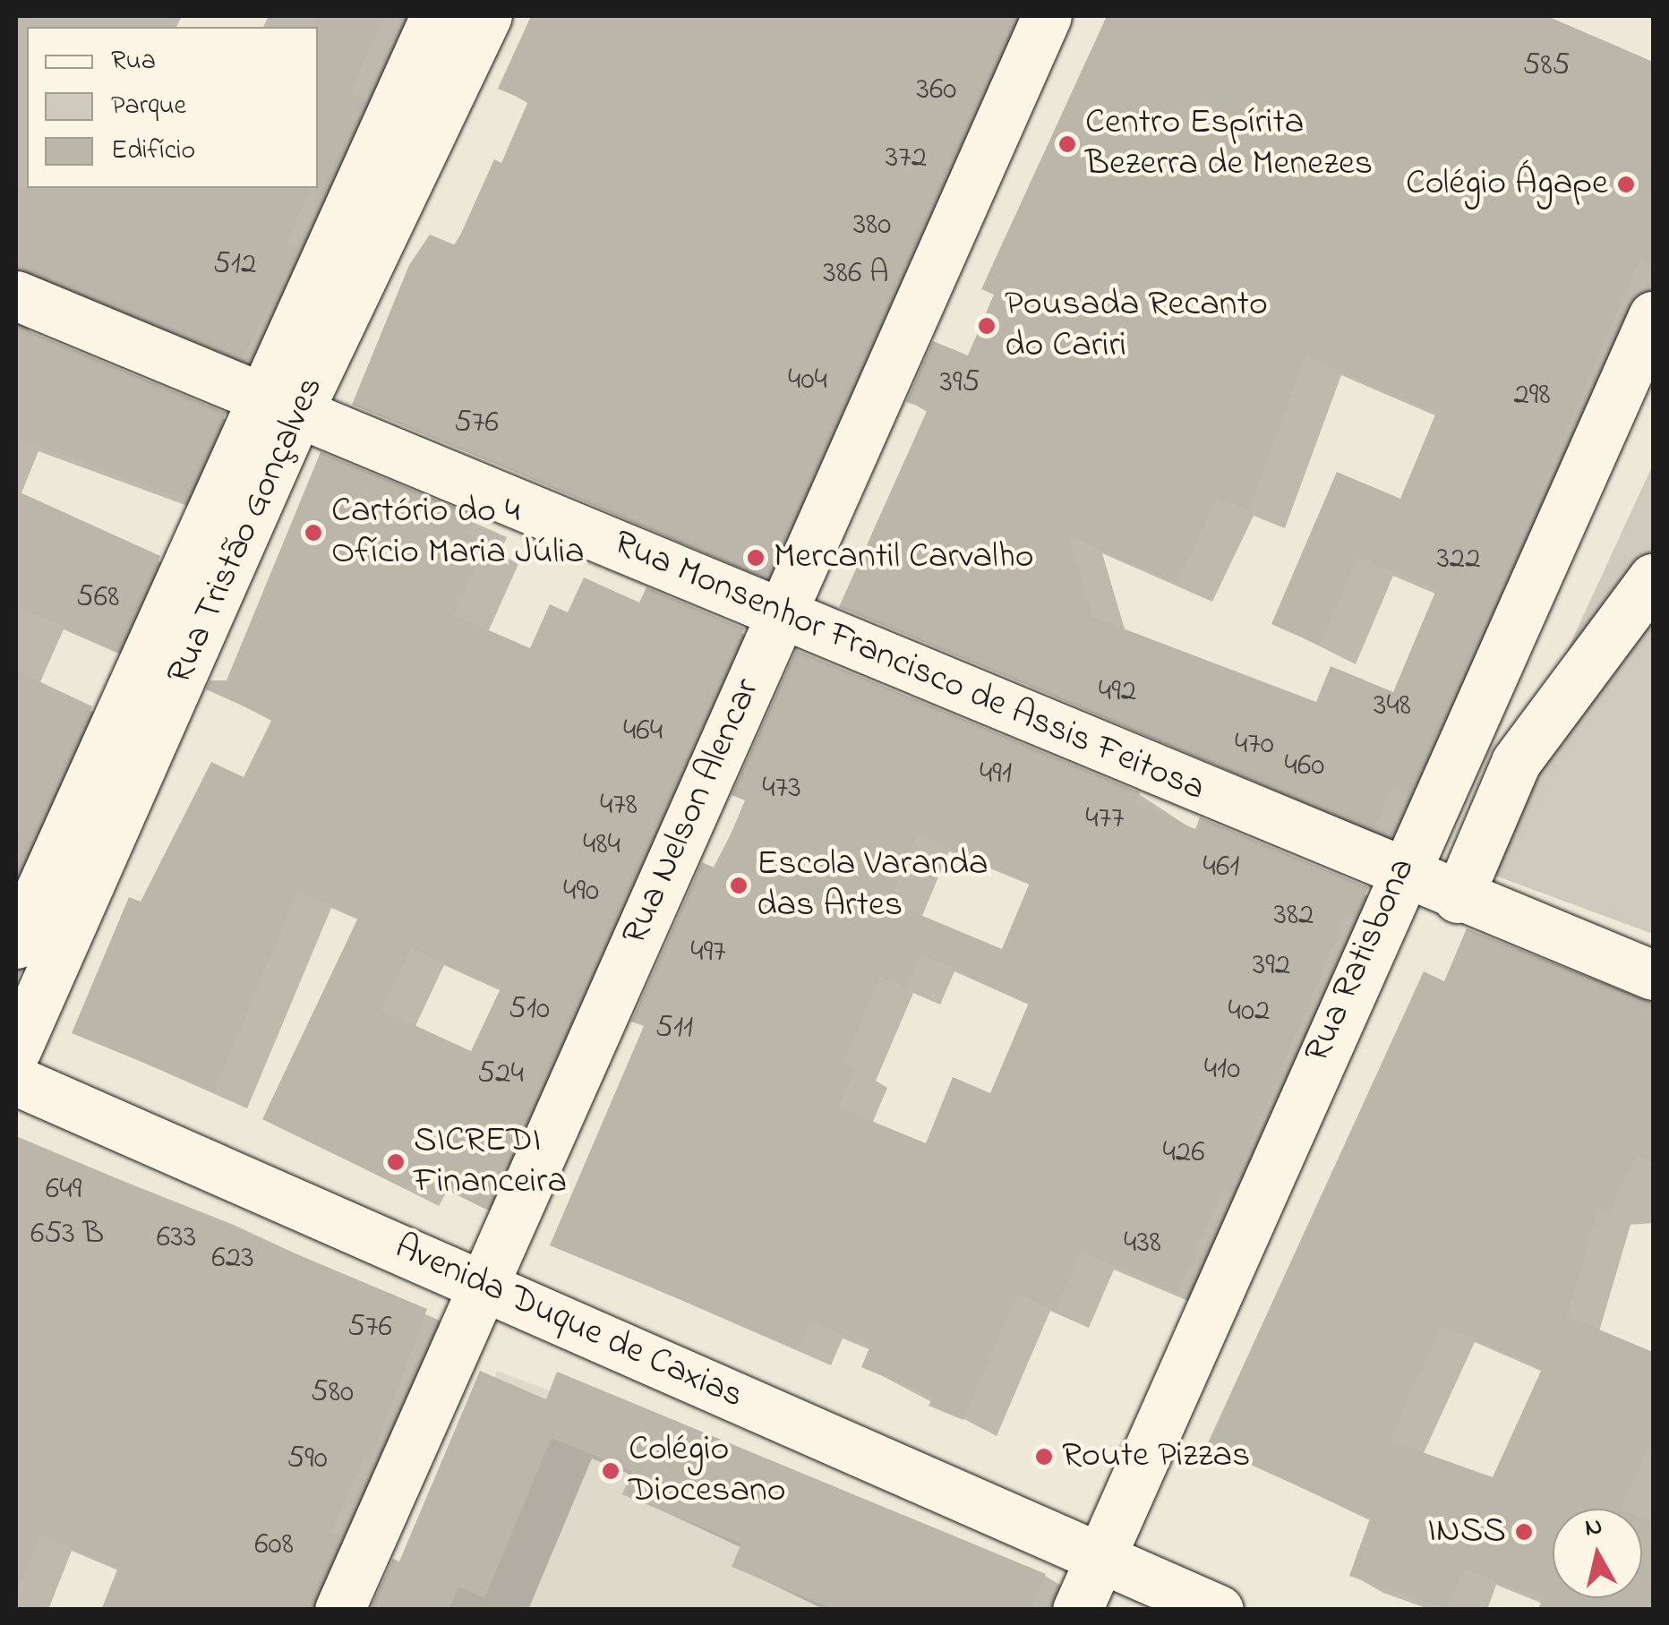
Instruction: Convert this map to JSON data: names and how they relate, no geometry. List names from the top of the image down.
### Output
{
  "streets": {
    "street": [
      "Rua Tristão Gonçalves",
      "Rua Monsenhor Francisco de Assis Feitosa",
      "Rua Nelson Alencar",
      "Rua Ratisbona",
      "Avenida Duque de Caxias"
    ]
  },
  "crossings": [
    ["Rua Tristão Gonçalves", "Rua Monsenhor Francisco de Assis Feitosa"],
    ["Rua Monsenhor Francisco de Assis Feitosa", "Rua Nelson Alencar"],
    ["Rua Monsenhor Francisco de Assis Feitosa", "Rua Ratisbona"],
    ["Rua Nelson Alencar", "Avenida Duque de Caxias"],
    ["Rua Ratisbona", "Avenida Duque de Caxias"]
  ],
  "places": [
    "Centro Espírita Bezerra de Menezes",
    "Colégio Ágape",
    "Pousada Recanto do Cariri",
    "Cartório do 4 Ofício Maria Júlia",
    "Mercantil Carvalho",
    "Escola Varanda das Artes",
    "SICREDI Financeira",
    "Route Pizzas",
    "Colégio Diocesano",
    "INSS"
  ],
  "house_numbers": [
    "585",
    "360",
    "372",
    "380",
    "512",
    "386 A",
    "404",
    "395",
    "298",
    "576",
    "322",
    "568",
    "492",
    "348",
    "464",
    "470",
    "460",
    "491",
    "473",
    "478",
    "477",
    "484",
    "461",
    "490",
    "382",
    "497",
    "392",
    "510",
    "402",
    "511",
    "410",
    "524",
    "426",
    "649",
    "653 B",
    "633",
    "438",
    "623",
    "576",
    "580",
    "590",
    "608"
  ],
  "legend": ["Rua", "Parque", "Edifício"],
  "north": "top"
}
